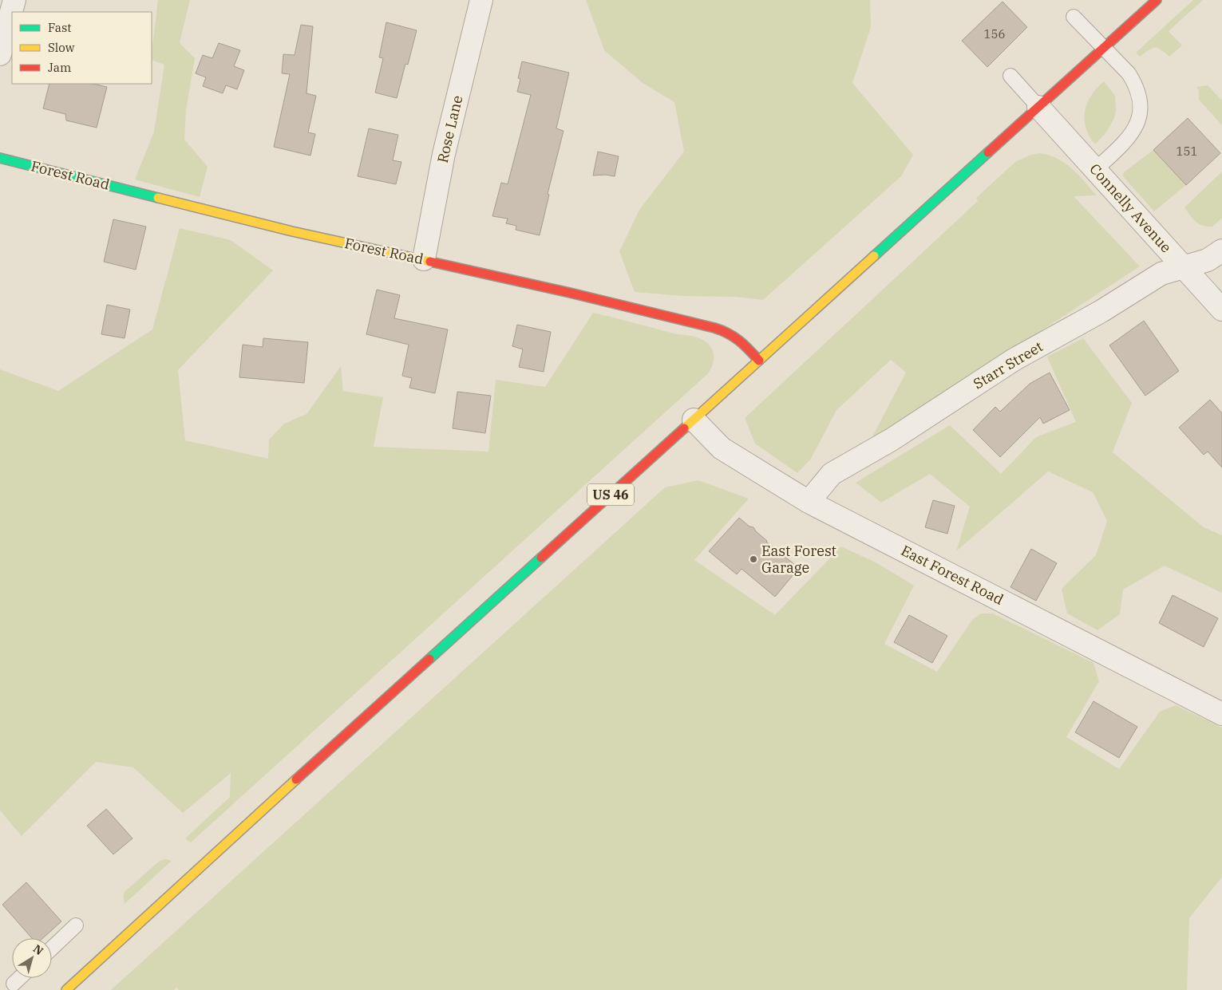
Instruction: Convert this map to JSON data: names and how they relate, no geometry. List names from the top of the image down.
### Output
{
  "streets": {
    "main road": ["Forest Road", "US 46"],
    "street": [
      "Rose Lane",
      "Connelly Avenue",
      "Starr Street",
      "East Forest Road"
    ]
  },
  "crossings": [
    ["Rose Lane", "Forest Road"],
    ["Forest Road", "US 46"],
    ["Connelly Avenue", "Starr Street"],
    ["Connelly Avenue", "US 46"],
    ["Starr Street", "East Forest Road"],
    ["US 46", "East Forest Road"]
  ],
  "places": ["East Forest Garage"],
  "house_numbers": ["156", "151"],
  "legend": ["Fast", "Slow", "Jam"],
  "north": "top right"
}
